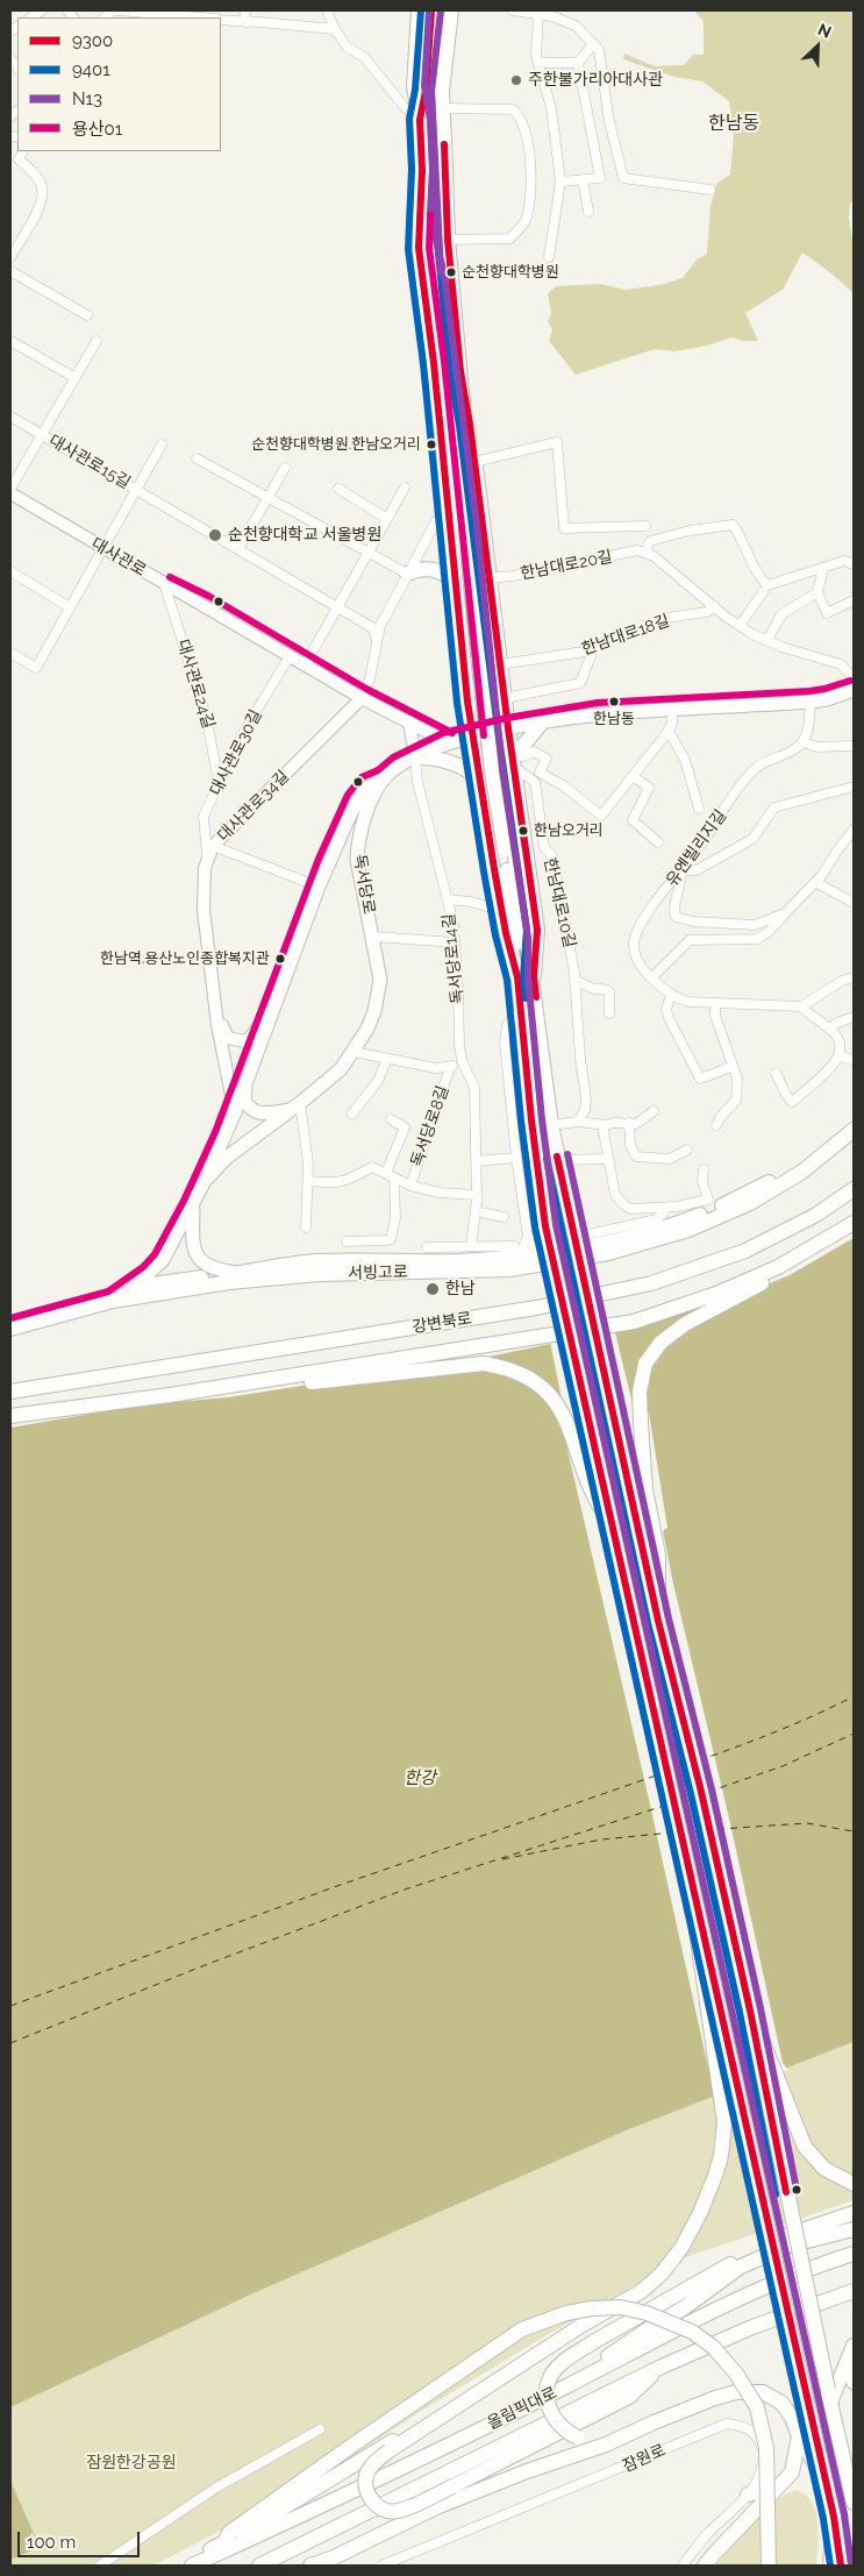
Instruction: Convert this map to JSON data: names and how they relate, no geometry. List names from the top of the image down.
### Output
{
  "streets": {
    "main road": [
      "독서당로",
      "서빙고로",
      "강변북로",
      "올림픽대로"
    ],
    "street": [
      "대사관로15길",
      "대사관로",
      "한남대로20길",
      "한남대로18길",
      "대사관로24길",
      "대사관로30길",
      "대사관로34길",
      "유엔빌리지길",
      "한남대로10길",
      "독서당로14길",
      "독서당로8길",
      "잠원로"
    ]
  },
  "crossings": [
    ["대사관로", "대사관로24길"],
    ["대사관로", "대사관로30길"],
    ["대사관로", "대사관로34길"],
    ["대사관로", "독서당로"],
    ["대사관로24길", "대사관로30길"],
    ["대사관로30길", "대사관로34길"],
    ["독서당로", "독서당로14길"],
    ["독서당로", "독서당로8길"],
    ["독서당로", "서빙고로"],
    ["독서당로14길", "독서당로8길"]
  ],
  "districts": ["한남동"],
  "water": ["한강"],
  "parks": ["잠원한강공원"],
  "places": [
    "주한불가리아대사관",
    "순천향대학병원",
    "순천향대학병원.한남오거리",
    "순천향대학교 서울병원",
    "한남동",
    "한남오거리",
    "한남역.용산노인종합복지관",
    "한남"
  ],
  "lines": [
    "transit line 9300",
    "transit line 9401",
    "transit line N13",
    "transit line 용산01"
  ],
  "legend": [
    "9300",
    "9401",
    "N13",
    "용산01"
  ],
  "scale_bar": "100 m",
  "north": "top right"
}
